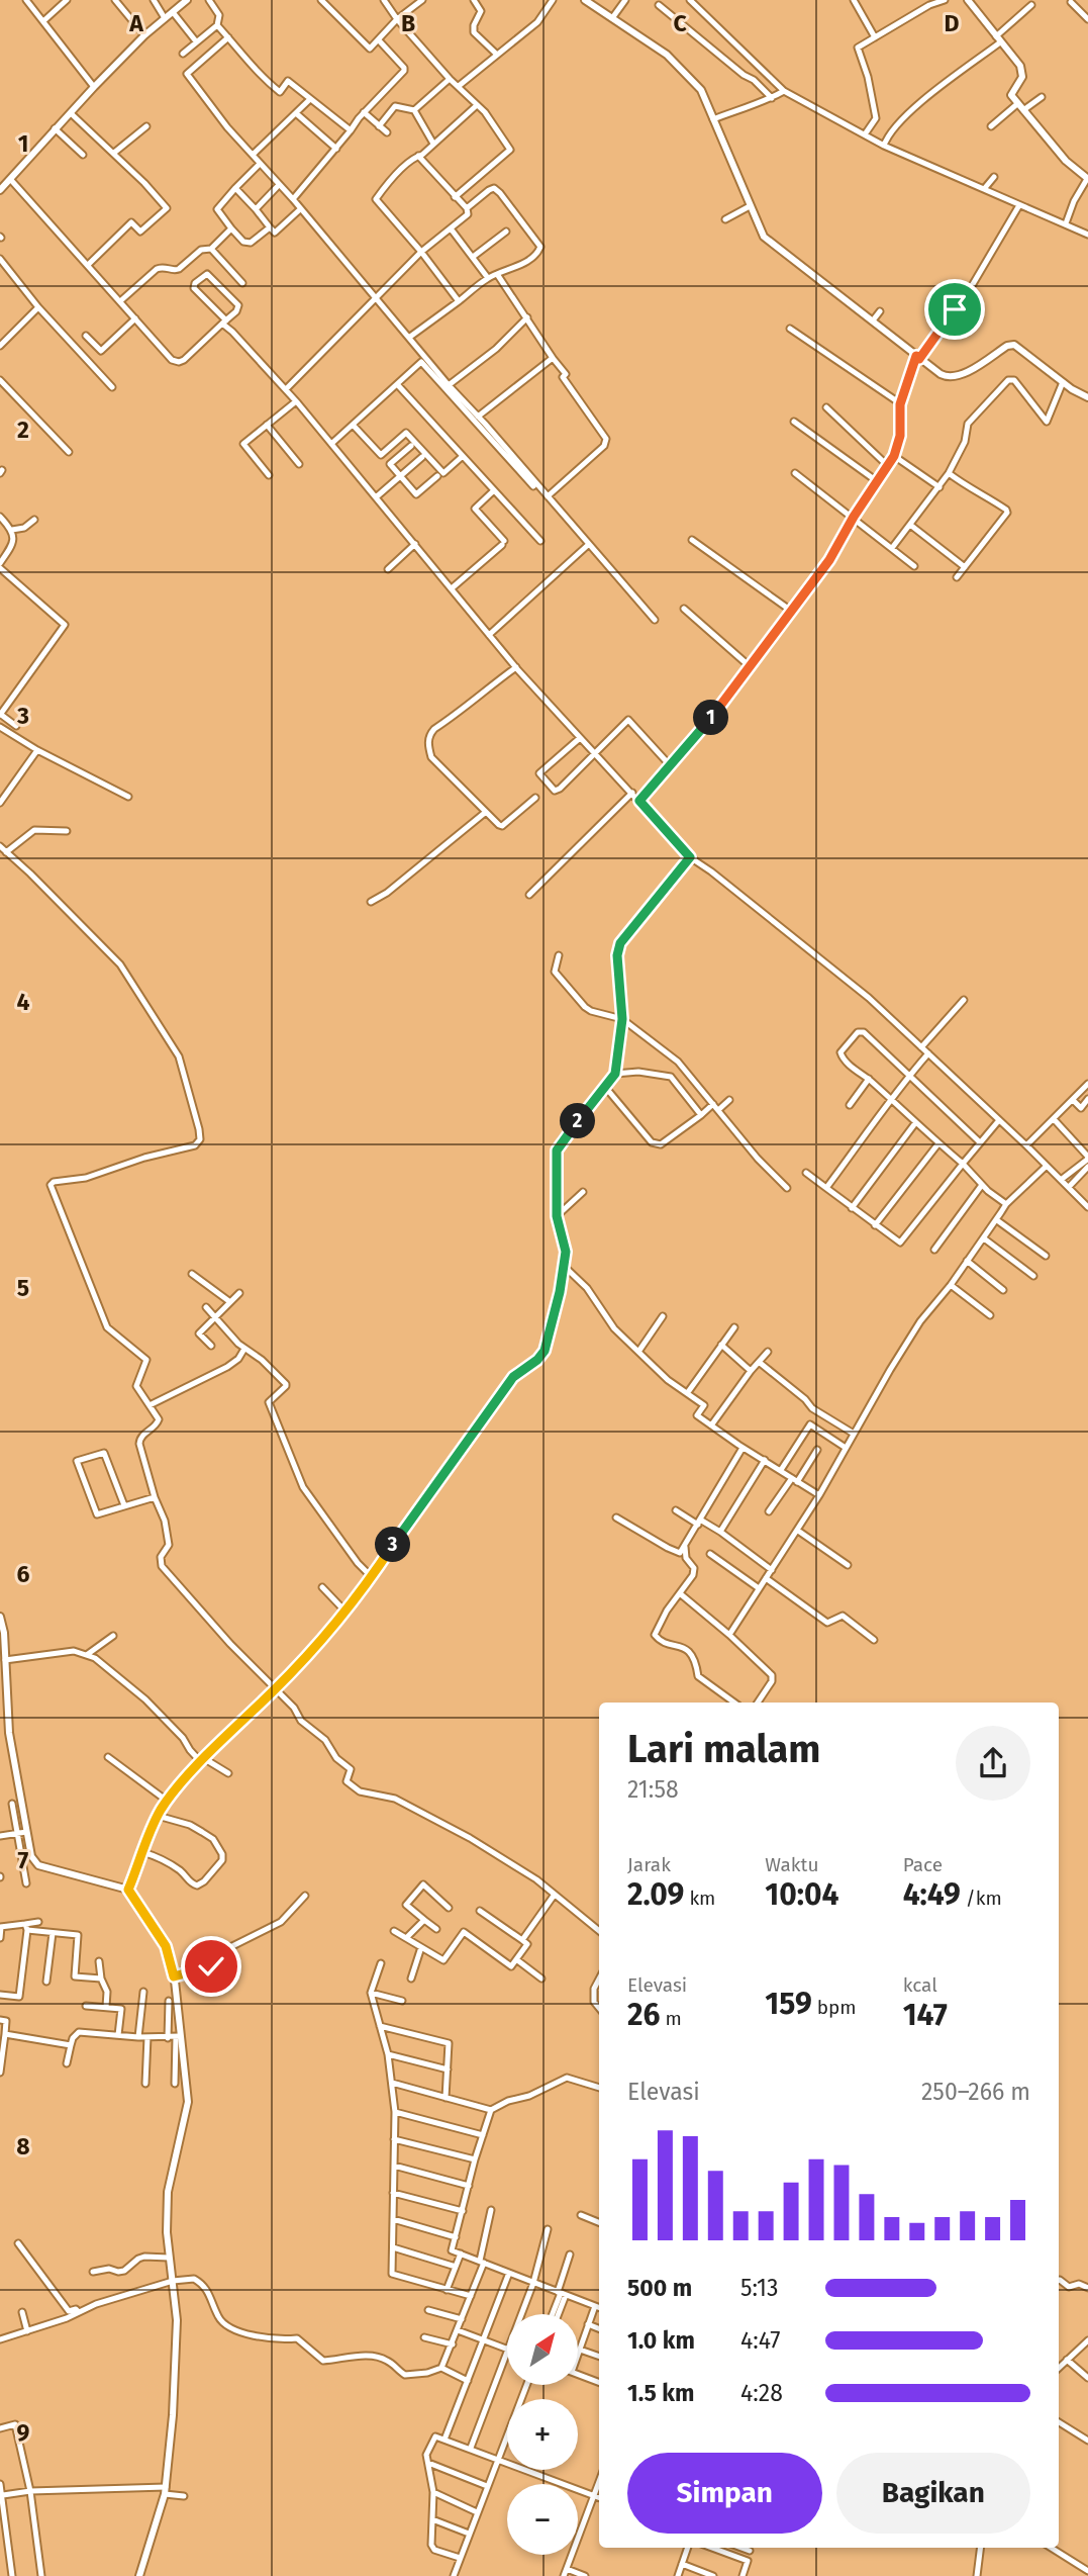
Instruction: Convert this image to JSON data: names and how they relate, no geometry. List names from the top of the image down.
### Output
{
  "north": "top right",
  "page": {
    "pins": ["1", "2", "3"],
    "heading": ["Lari malam", "21:58"],
    "stats": [
      ["Jarak", "2.09 km"],
      ["Waktu", "10:04"],
      ["Pace", "4:49 /km"],
      ["Elevasi", "26 m"],
      ["159 bpm"],
      ["kcal", "147"]
    ],
    "chart": ["Elevasi", "250–266 m"],
    "list": [
      {
        "name": "500 m",
        "note": "5:13"
      },
      {
        "name": "1.0 km",
        "note": "4:47"
      },
      {
        "name": "1.5 km",
        "note": "4:28"
      }
    ],
    "map_buttons": ["+", "−"],
    "buttons": ["Simpan", "Bagikan"]
  },
  "grid": {
    "columns": [
      "A",
      "B",
      "C",
      "D"
    ],
    "rows": [
      "1",
      "2",
      "3",
      "4",
      "5",
      "6",
      "7",
      "8",
      "9"
    ]
  }
}
